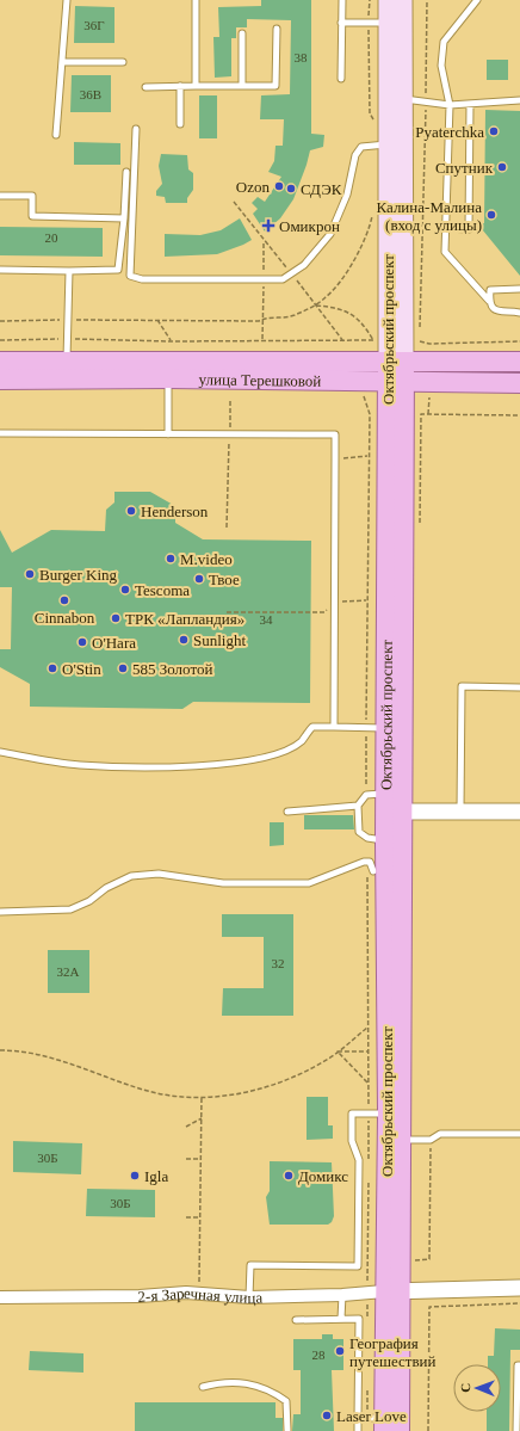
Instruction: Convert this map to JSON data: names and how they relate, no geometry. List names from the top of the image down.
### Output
{
  "streets": {
    "main road": ["Октябрьский проспект", "улица Терешковой"],
    "street": ["2-я Заречная улица"]
  },
  "crossings": [
    ["Октябрьский проспект", "улица Терешковой"],
    ["Октябрьский проспект", "2-я Заречная улица"]
  ],
  "places": {
    "other": [
      "Pyaterchka",
      "Спутник",
      "Ozon",
      "СДЭК",
      "Калина-Малина (вход с улицы)",
      "Henderson",
      "M.video",
      "Burger King",
      "Твое",
      "Tescoma",
      "Cinnabon",
      "ТРК «Лапландия»",
      "Sunlight",
      "O'Hara",
      "O'Stin",
      "585 Золотой",
      "Igla",
      "Домикс",
      "География путешествий",
      "Laser Love"
    ],
    "health": ["Омикрон"]
  },
  "house_numbers": [
    "36Г",
    "38",
    "36В",
    "20",
    "34",
    "32",
    "32А",
    "30Б",
    "30Б",
    "28"
  ],
  "north": "left"
}
